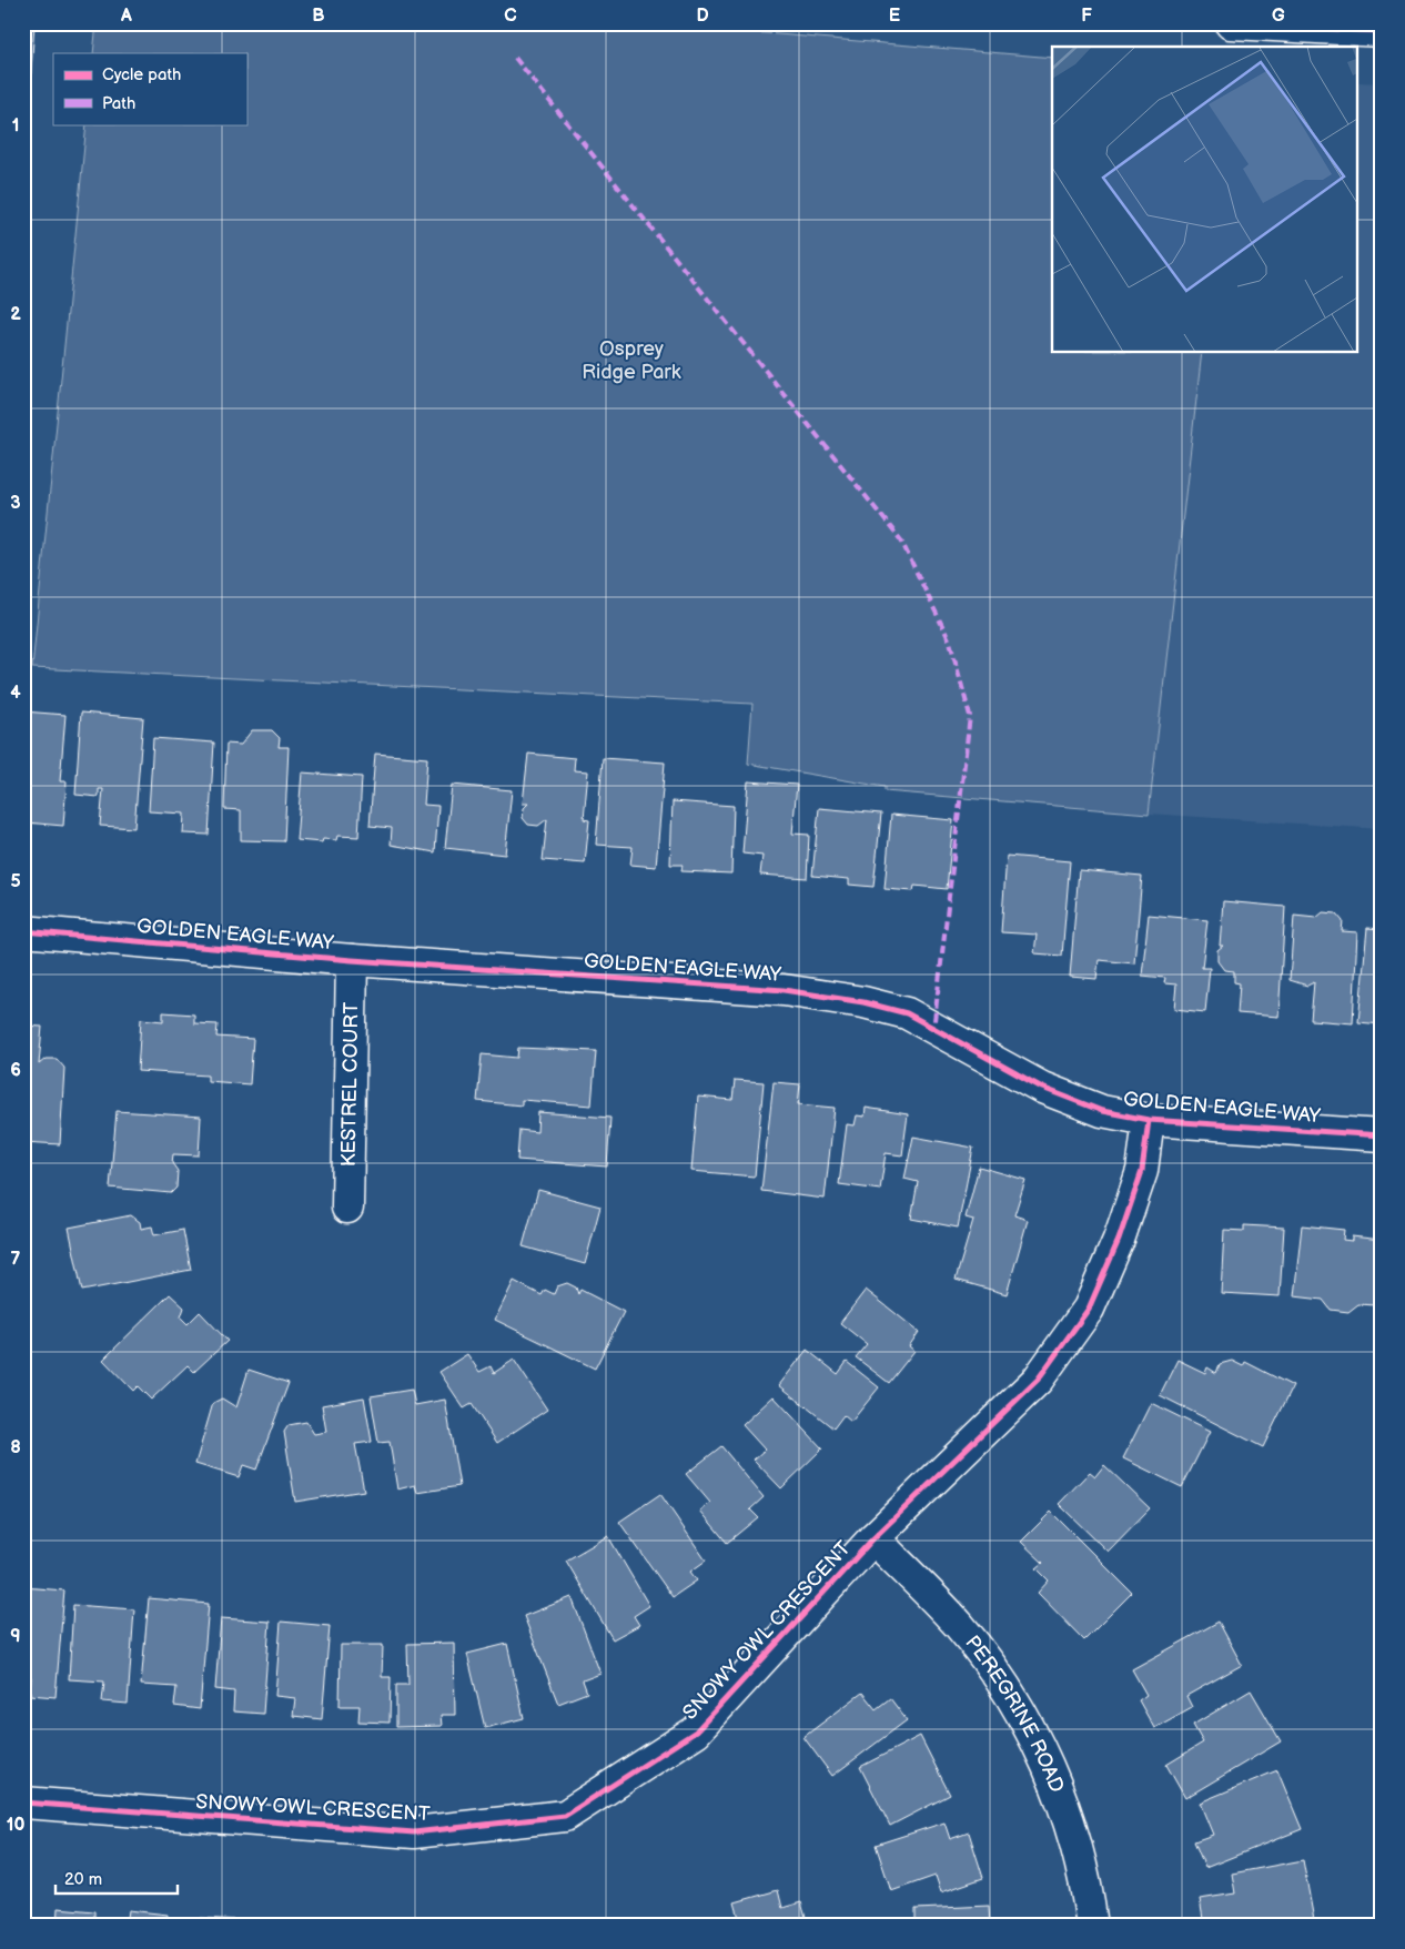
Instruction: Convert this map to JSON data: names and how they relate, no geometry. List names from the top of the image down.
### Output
{
  "streets": {
    "street": [
      "GOLDEN EAGLE WAY",
      "KESTREL COURT",
      "SNOWY OWL CRESCENT",
      "PEREGRINE ROAD"
    ]
  },
  "crossings": [
    ["GOLDEN EAGLE WAY", "KESTREL COURT"],
    ["GOLDEN EAGLE WAY", "SNOWY OWL CRESCENT"],
    ["SNOWY OWL CRESCENT", "PEREGRINE ROAD"]
  ],
  "parks": ["Osprey Ridge Park"],
  "legend": ["Cycle path", "Path"],
  "scale_bar": "20 m",
  "grid": {
    "columns": [
      "A",
      "B",
      "C",
      "D",
      "E",
      "F",
      "G"
    ],
    "rows": [
      "1",
      "2",
      "3",
      "4",
      "5",
      "6",
      "7",
      "8",
      "9",
      "10"
    ]
  }
}
